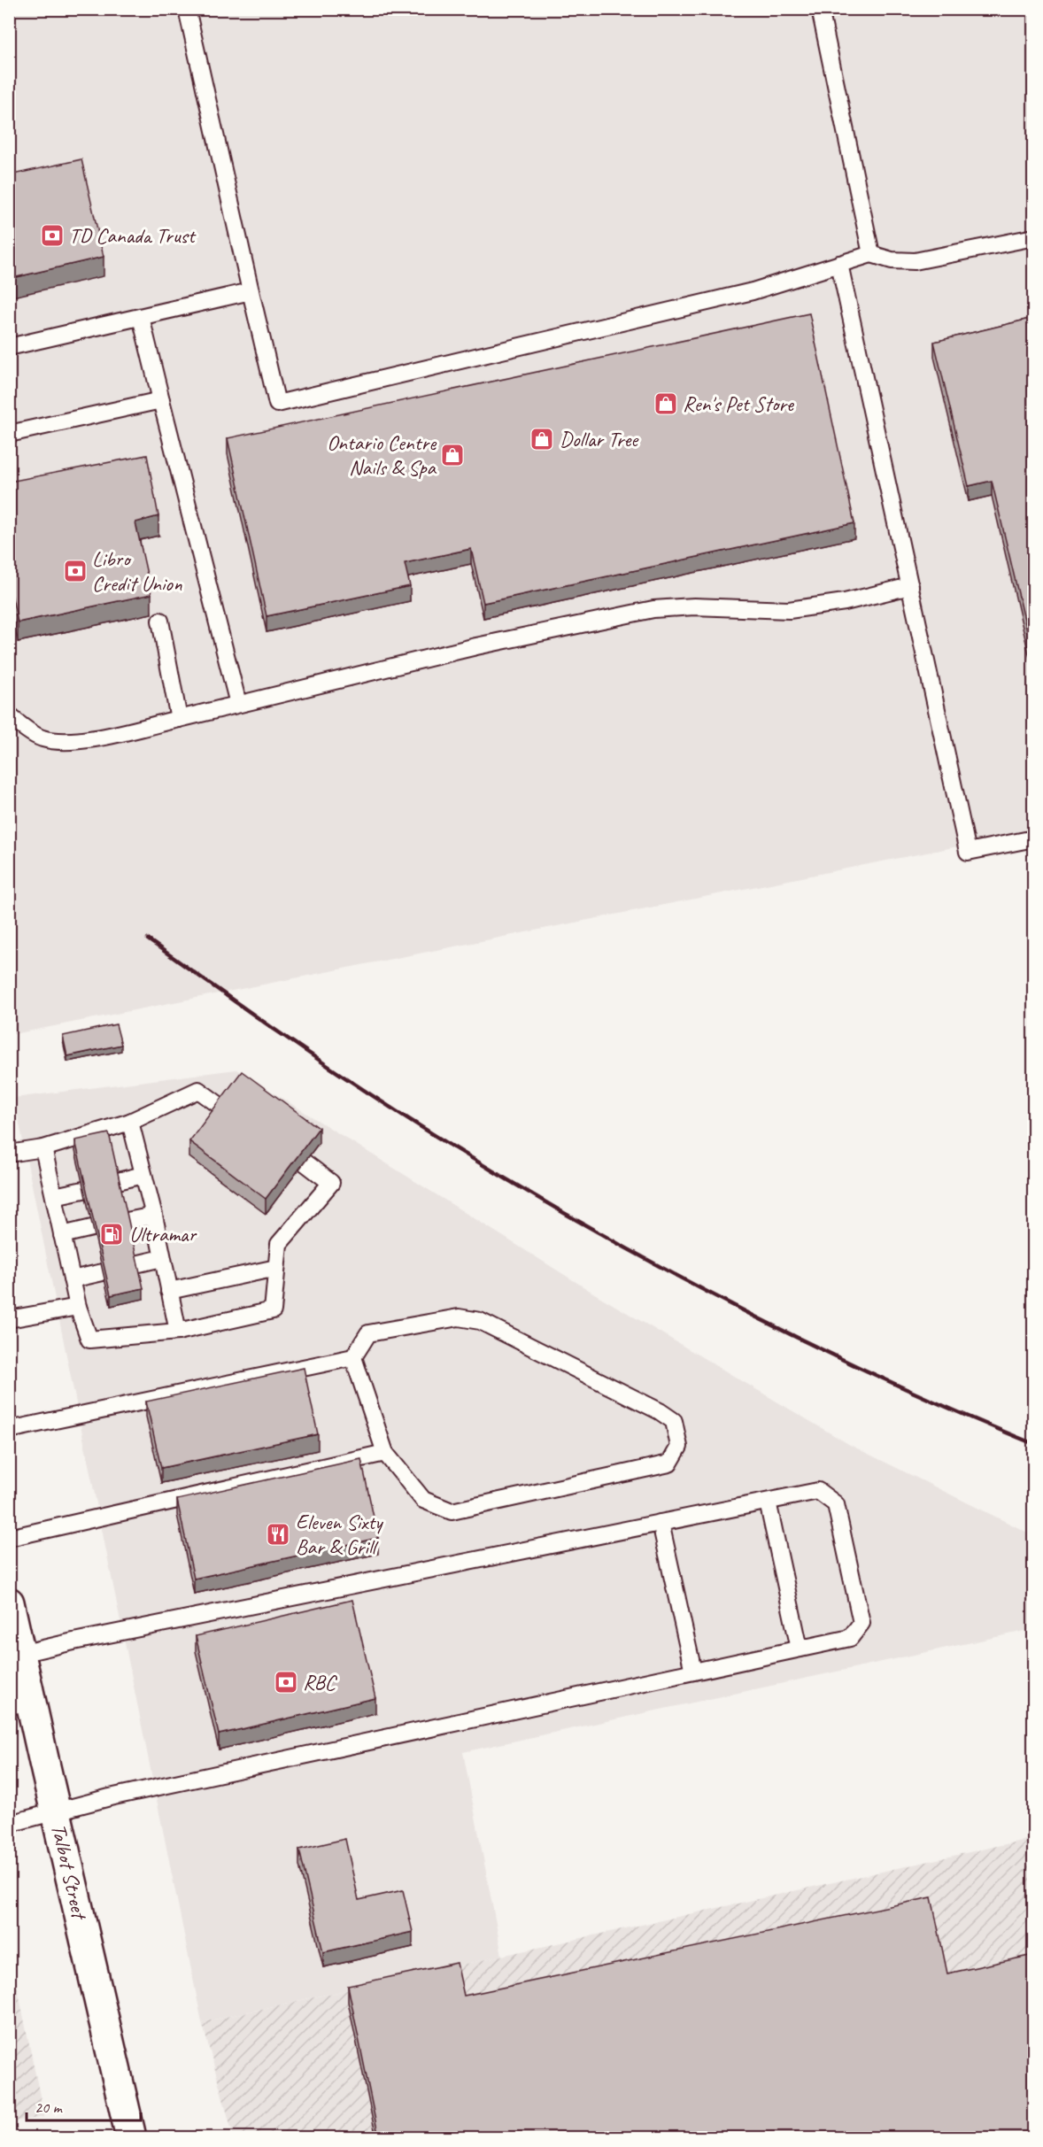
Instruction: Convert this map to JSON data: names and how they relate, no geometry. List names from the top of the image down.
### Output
{
  "streets": {
    "main road": ["Talbot Street"]
  },
  "places": {
    "bank": ["TD Canada Trust", "Libro Credit Union", "RBC"],
    "shop": ["Ren's Pet Store", "Dollar Tree", "Ontario Centre Nails & Spa"],
    "fuel station": ["Ultramar"],
    "restaurant": ["Eleven Sixty Bar & Grill"]
  },
  "scale_bar": "20 m"
}
